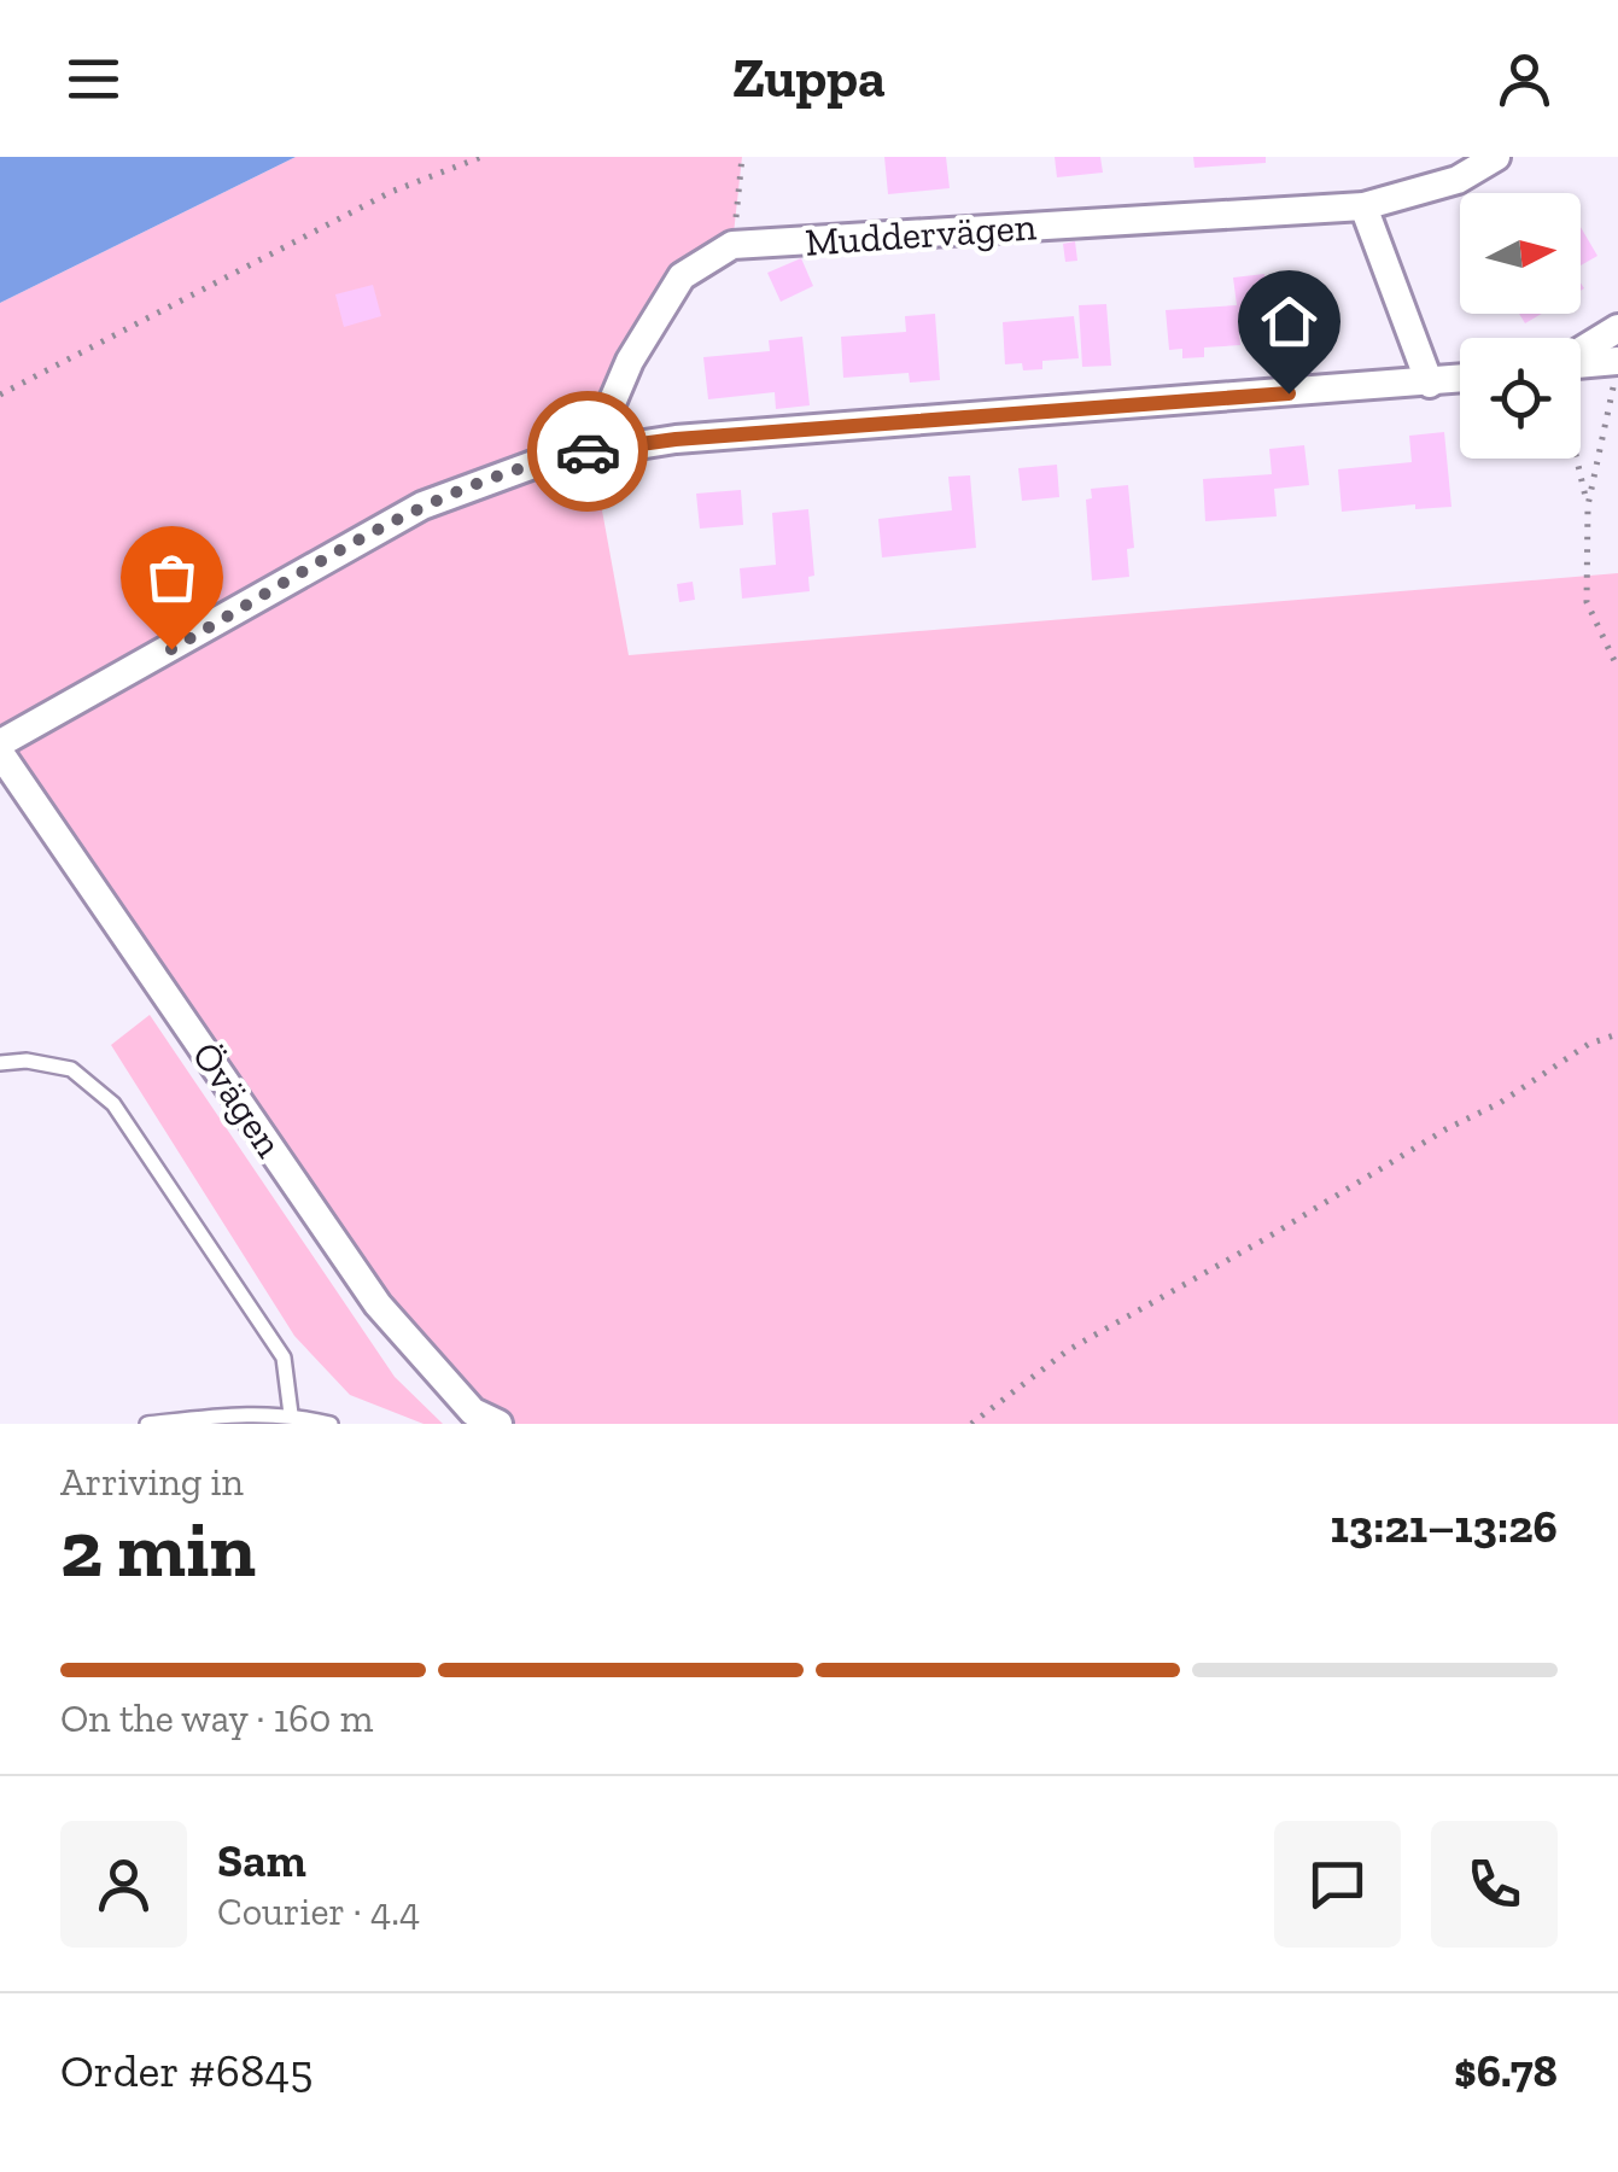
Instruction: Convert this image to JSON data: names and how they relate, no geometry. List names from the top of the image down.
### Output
{
  "streets": {
    "street": ["Muddervägen", "Övägen"]
  },
  "north": "right",
  "page": {
    "header": "Zuppa",
    "heading": ["2 min", "Arriving in", "13:21–13:26"],
    "panel": [
      "Sam",
      "Courier · 4.4",
      "Order #6845",
      "$6.78"
    ],
    "bar": "On the way · 160 m"
  }
}
